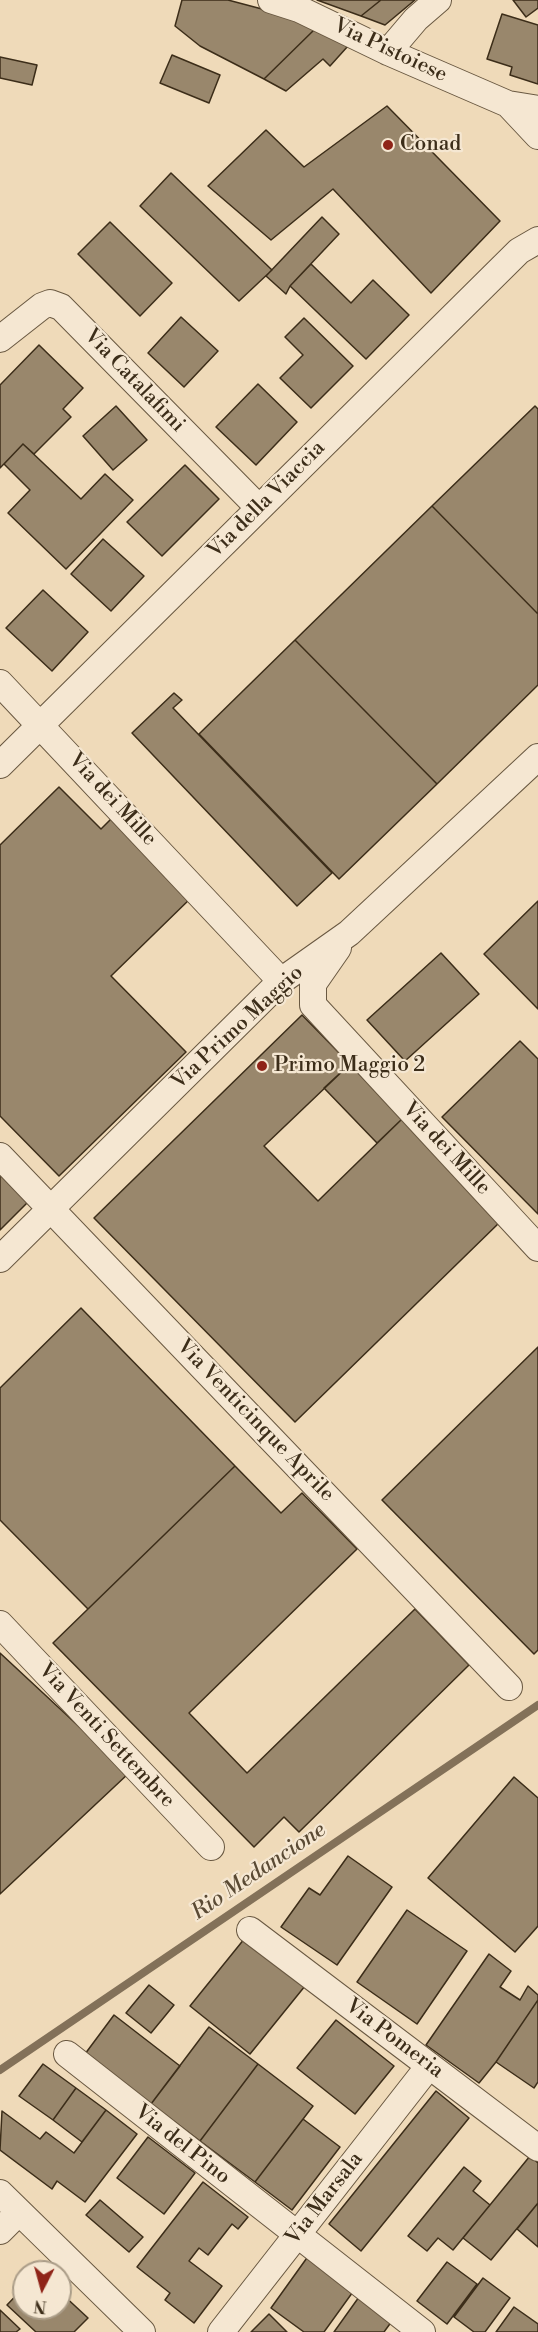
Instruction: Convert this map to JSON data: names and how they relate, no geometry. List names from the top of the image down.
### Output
{
  "streets": {
    "street": [
      "Via Pistoiese",
      "Via Catalafimi",
      "Via della Viaccia",
      "Via dei Mille",
      "Via Primo Maggio",
      "Via Venticinque Aprile",
      "Via Venti Settembre",
      "Via Pomeria",
      "Via del Pino",
      "Via Marsala"
    ]
  },
  "crossings": [
    ["Via Catalafimi", "Via della Viaccia"],
    ["Via della Viaccia", "Via dei Mille"],
    ["Via dei Mille", "Via Primo Maggio"],
    ["Via Primo Maggio", "Via Venticinque Aprile"],
    ["Via Pomeria", "Via Marsala"],
    ["Via del Pino", "Via Marsala"]
  ],
  "water": ["Rio Medancione"],
  "places": ["Conad", "Primo Maggio 2"],
  "north": "bottom"
}
